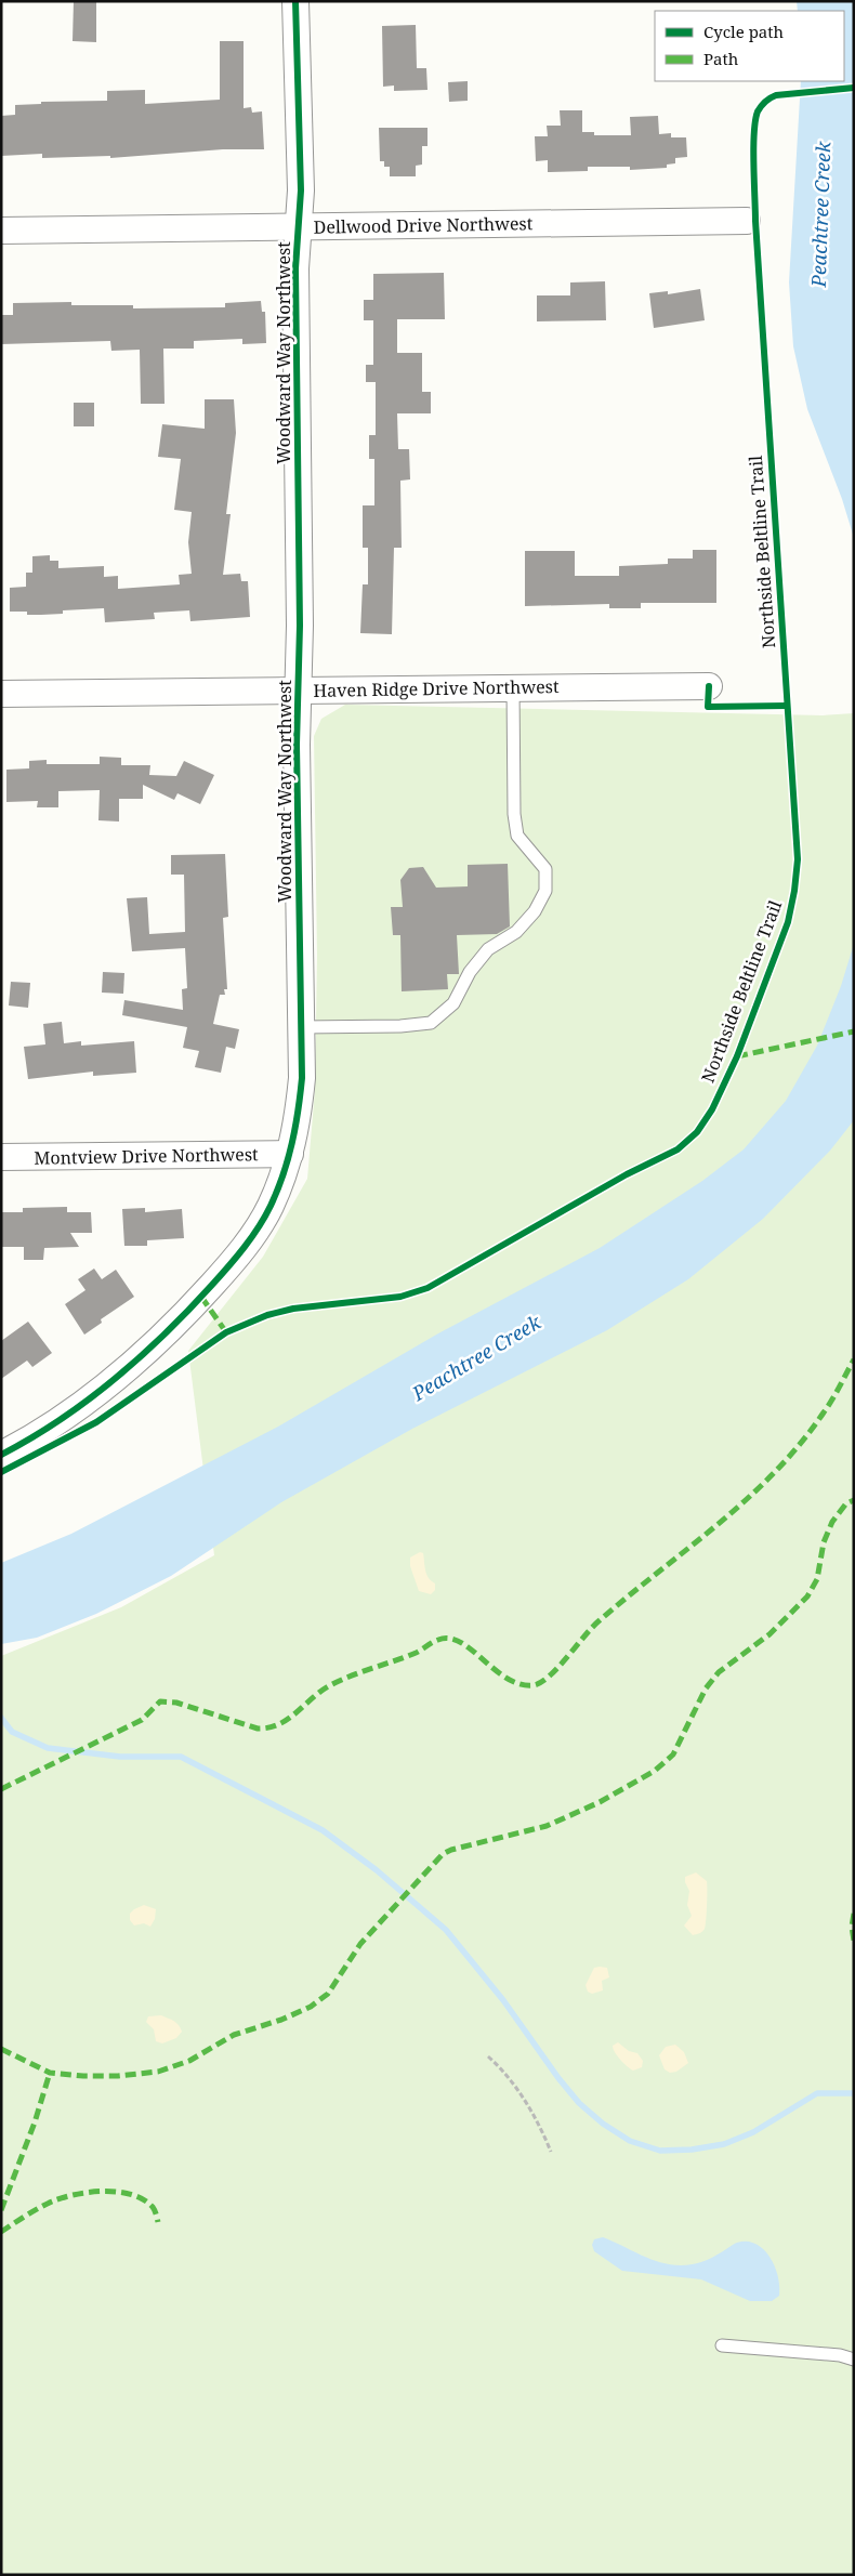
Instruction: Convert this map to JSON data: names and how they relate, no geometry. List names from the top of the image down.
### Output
{
  "streets": {
    "street": [
      "Dellwood Drive Northwest",
      "Woodward Way Northwest",
      "Haven Ridge Drive Northwest",
      "Montview Drive Northwest"
    ],
    "cycle path": ["Northside Beltline Trail"]
  },
  "crossings": [
    ["Dellwood Drive Northwest", "Woodward Way Northwest"],
    ["Woodward Way Northwest", "Haven Ridge Drive Northwest"],
    ["Woodward Way Northwest", "Montview Drive Northwest"]
  ],
  "water": ["Peachtree Creek"],
  "legend": ["Cycle path", "Path"]
}
